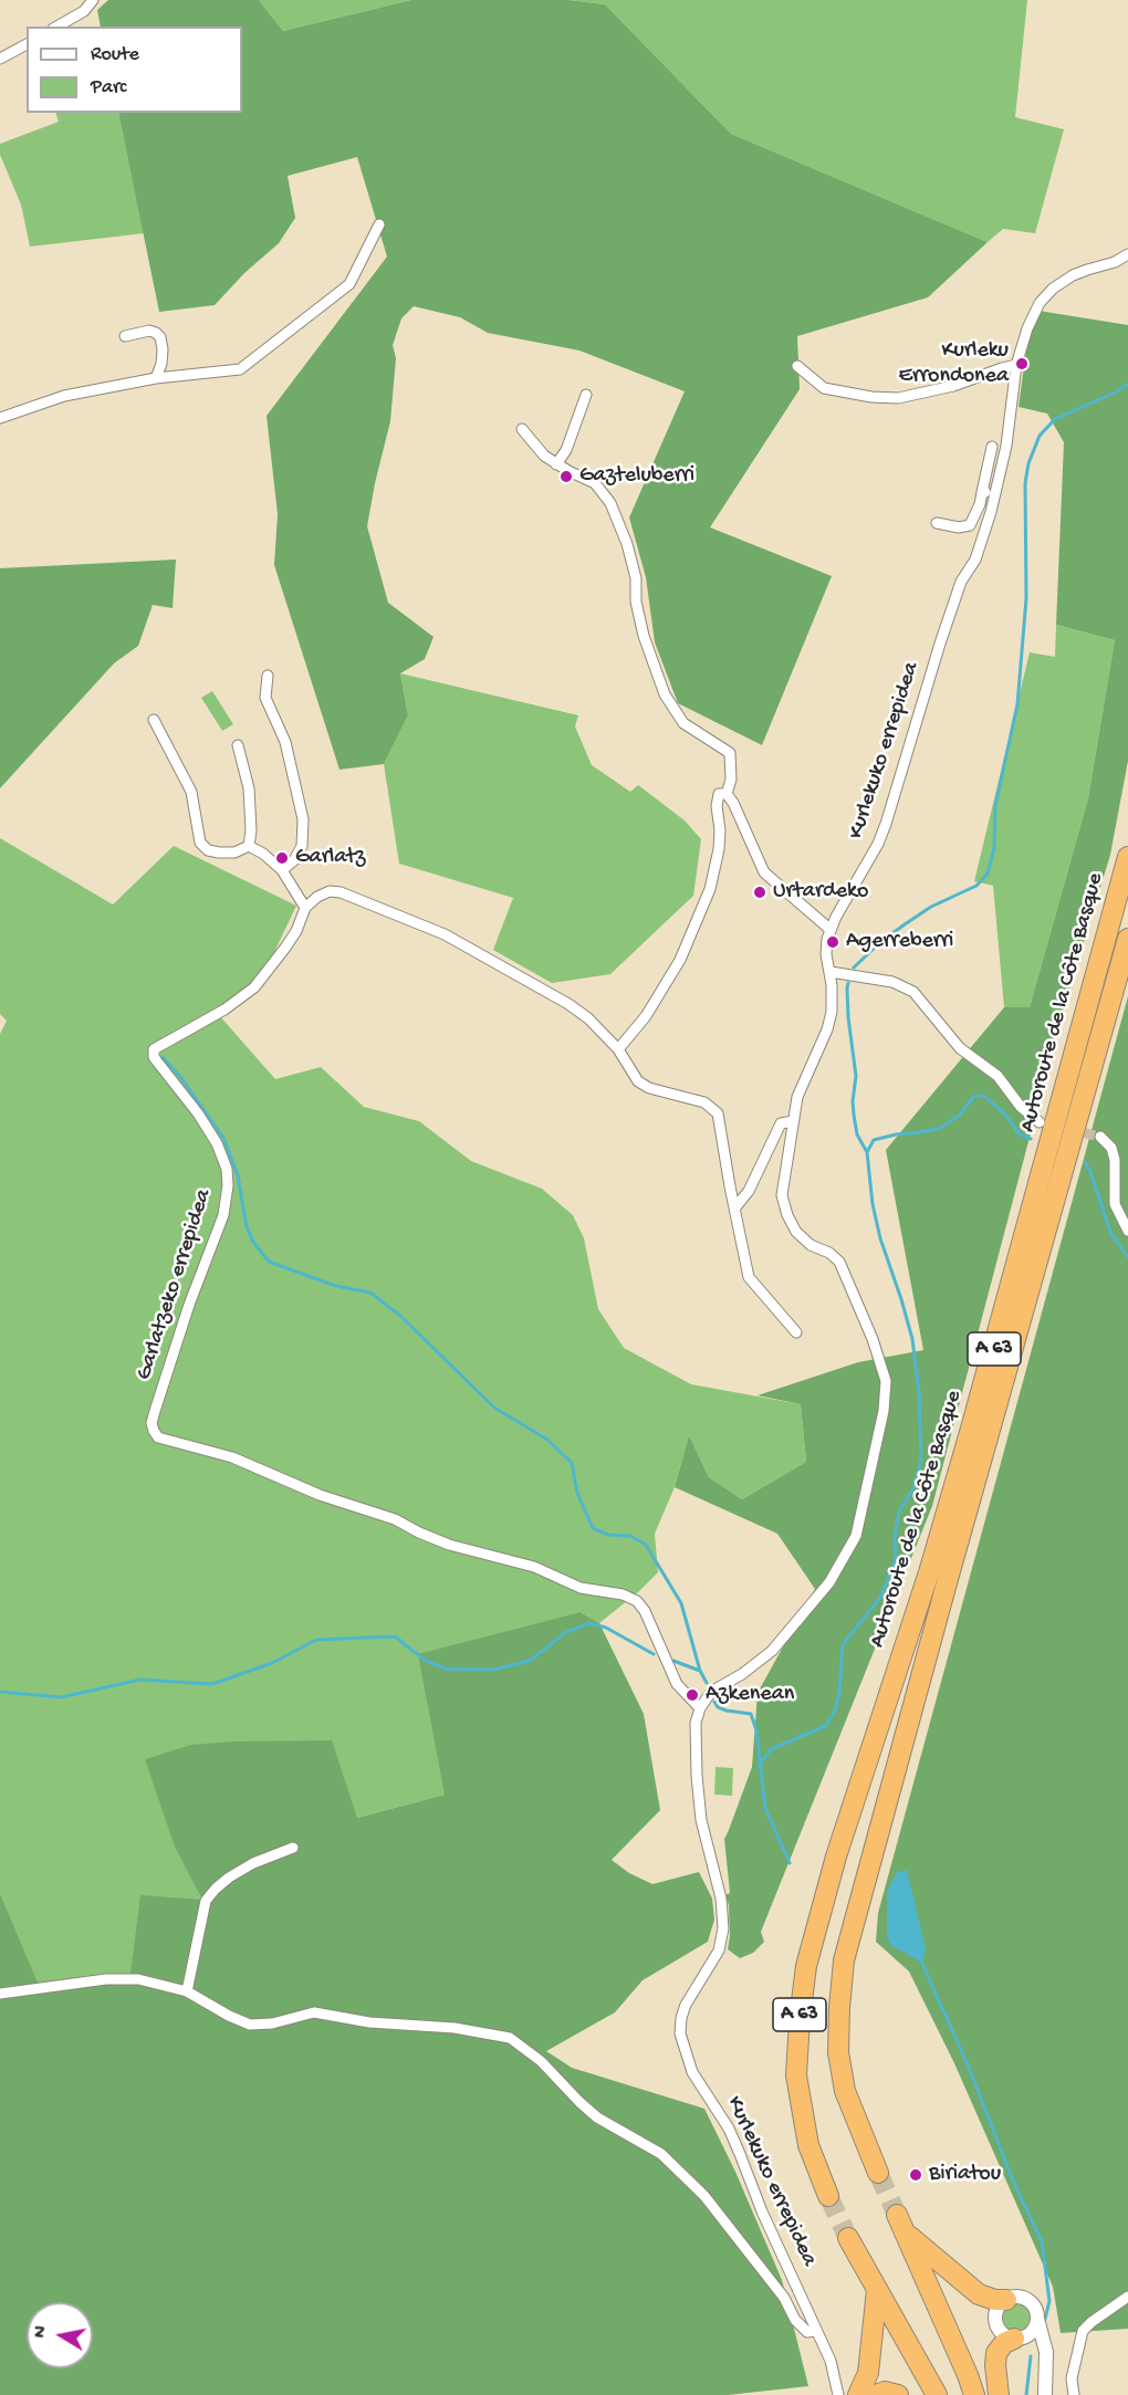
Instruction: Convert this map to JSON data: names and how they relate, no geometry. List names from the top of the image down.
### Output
{
  "streets": {
    "highway": ["Autoroute de la Côte Basque", "A 63"],
    "street": ["Kurlekuko errepidea", "Garlatzeko errepidea"]
  },
  "crossings": [
    ["Kurlekuko errepidea", "Garlatzeko errepidea"]
  ],
  "places": [
    "Kurleku Errondonea",
    "Gazteluberri",
    "Garlatz",
    "Urtardeko",
    "Agerreberri",
    "Azkenean",
    "Biriatou"
  ],
  "legend": ["Route", "Parc"],
  "north": "left"
}
